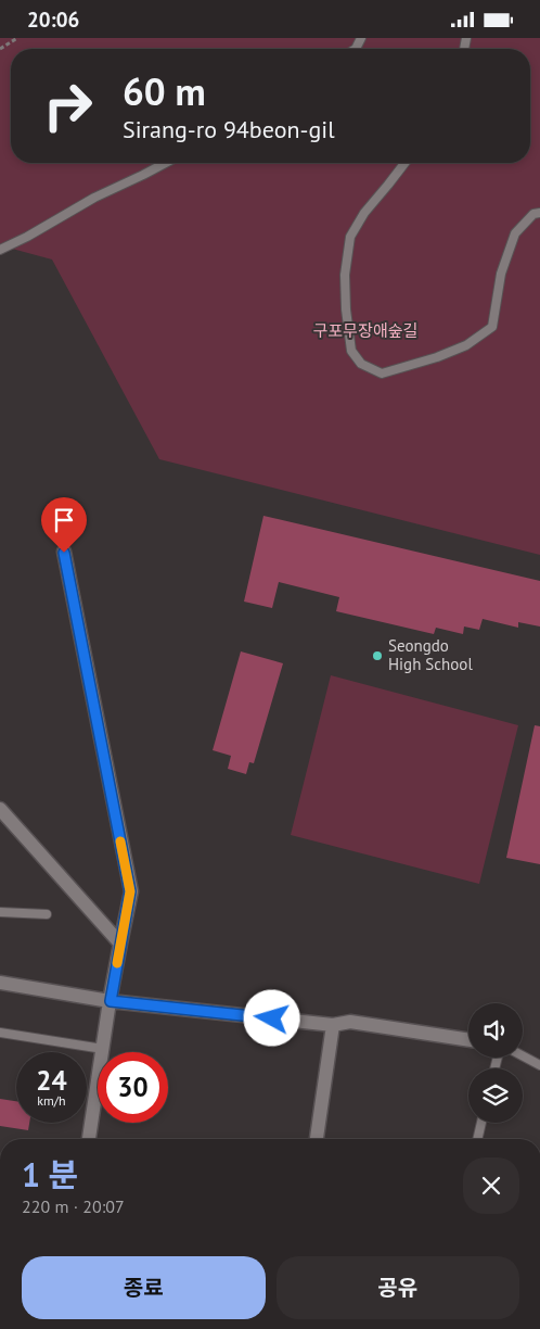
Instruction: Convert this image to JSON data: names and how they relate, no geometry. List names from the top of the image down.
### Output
{
  "parks": ["구포무장애숲길"],
  "places": ["Seongdo High School"],
  "page": {
    "status": "20:06",
    "turn": ["60 m", "Sirang-ro 94beon-gil"],
    "speed": "24 km/h",
    "limit": "30",
    "heading": ["1 분", "220 m · 20:07"],
    "buttons": ["종료", "공유"]
  }
}
